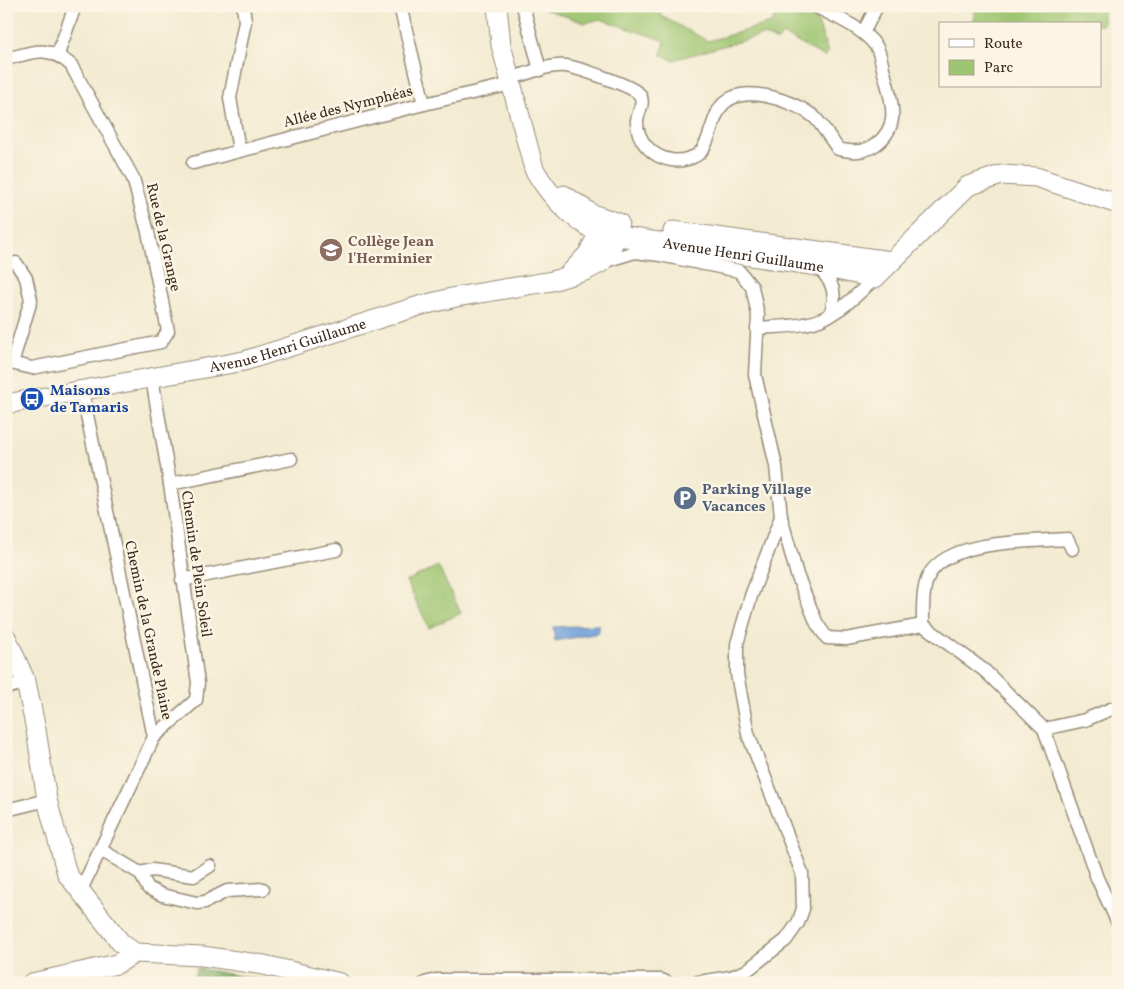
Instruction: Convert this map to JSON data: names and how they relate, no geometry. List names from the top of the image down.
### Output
{
  "streets": {
    "street": [
      "Allée des Nymphéas",
      "Rue de la Grange",
      "Avenue Henri Guillaume",
      "Chemin de Plein Soleil",
      "Chemin de la Grande Plaine"
    ]
  },
  "crossings": [
    ["Avenue Henri Guillaume", "Chemin de Plein Soleil"],
    ["Avenue Henri Guillaume", "Chemin de la Grande Plaine"],
    ["Chemin de Plein Soleil", "Chemin de la Grande Plaine"]
  ],
  "places": {
    "school or university": ["Collège Jean l'Herminier"],
    "bus stop": ["Maisons de Tamaris"],
    "parking": ["Parking Village Vacances"]
  },
  "legend": ["Route", "Parc"]
}
